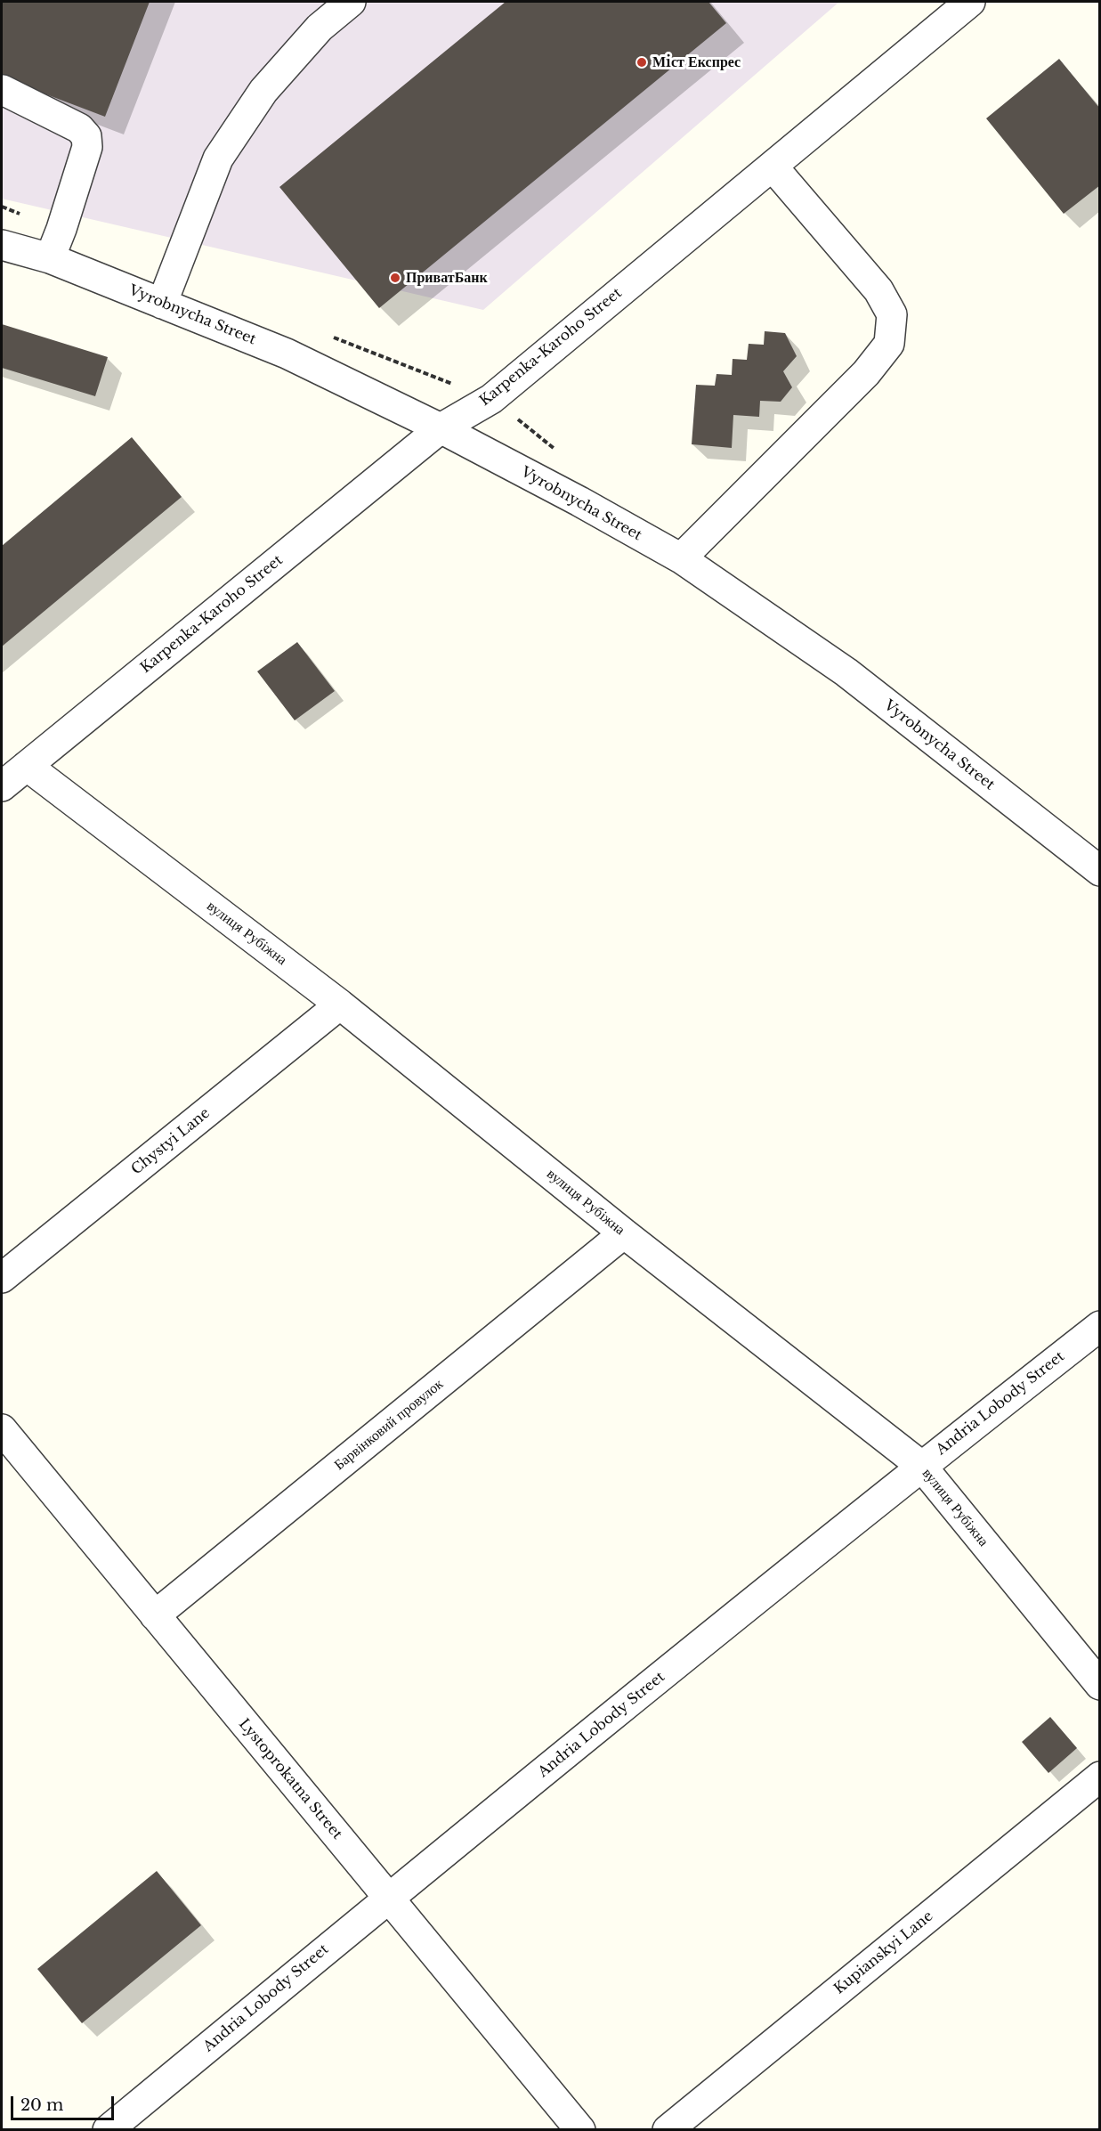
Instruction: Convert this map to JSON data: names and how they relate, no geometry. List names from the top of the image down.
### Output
{
  "streets": {
    "street": [
      "Vyrobnycha Street",
      "Karpenka-Karoho Street",
      "вулиця Рубіжна",
      "Chystyi Lane",
      "Andria Lobody Street",
      "Барвінковий провулок",
      "Lystoprokatna Street",
      "Kupianskyi Lane"
    ]
  },
  "crossings": [
    ["Vyrobnycha Street", "Karpenka-Karoho Street"],
    ["Karpenka-Karoho Street", "вулиця Рубіжна"],
    ["вулиця Рубіжна", "Chystyi Lane"],
    ["вулиця Рубіжна", "Andria Lobody Street"],
    ["вулиця Рубіжна", "Барвінковий провулок"],
    ["Andria Lobody Street", "Lystoprokatna Street"],
    ["Барвінковий провулок", "Lystoprokatna Street"]
  ],
  "places": ["Мiст Експрес", "ПриватБанк"],
  "scale_bar": "20 m"
}
